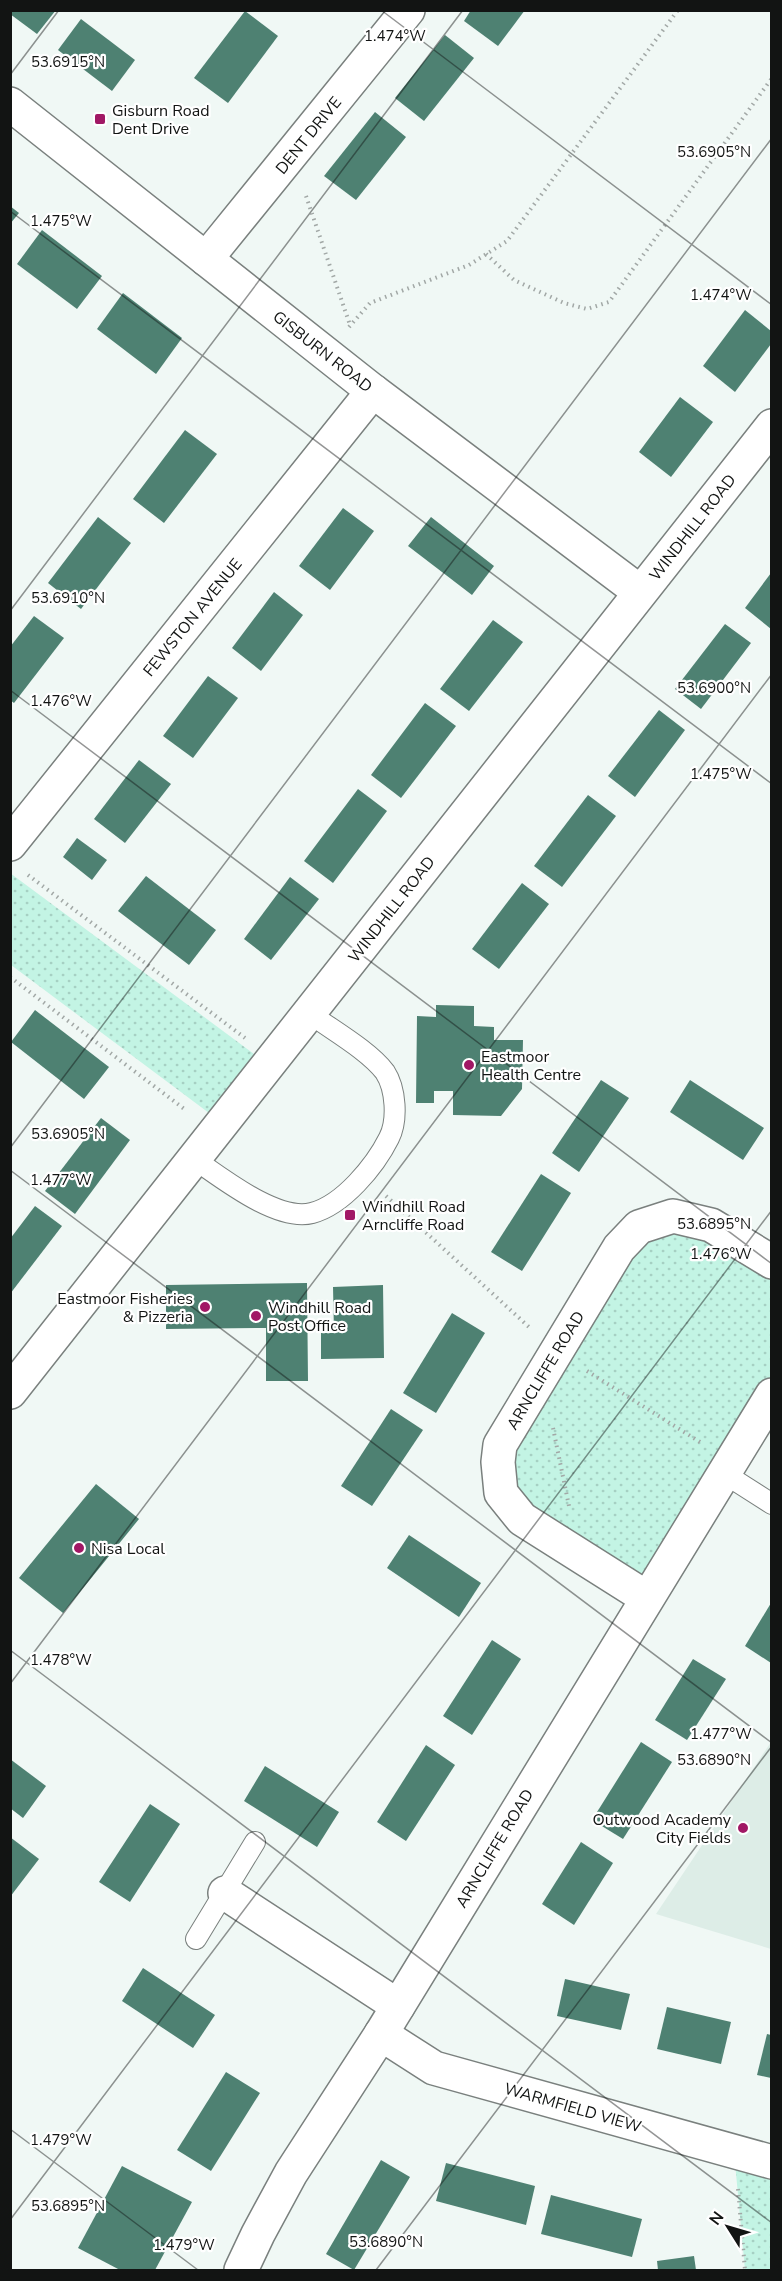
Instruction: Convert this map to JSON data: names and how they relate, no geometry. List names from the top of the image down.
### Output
{
  "streets": {
    "street": [
      "DENT DRIVE",
      "GISBURN ROAD",
      "WINDHILL ROAD",
      "FEWSTON AVENUE",
      "ARNCLIFFE ROAD",
      "WARMFIELD VIEW"
    ]
  },
  "crossings": [
    ["DENT DRIVE", "GISBURN ROAD"],
    ["GISBURN ROAD", "WINDHILL ROAD"],
    ["GISBURN ROAD", "FEWSTON AVENUE"],
    ["ARNCLIFFE ROAD", "WARMFIELD VIEW"]
  ],
  "places": {
    "transit": ["Gisburn Road Dent Drive", "Windhill Road Arncliffe Road"],
    "other": [
      "Eastmoor Health Centre",
      "Eastmoor Fisheries & Pizzeria",
      "Windhill Road Post Office",
      "Nisa Local",
      "Outwood Academy City Fields"
    ]
  },
  "north": "top left",
  "coordinates": [
    "1.474°W",
    "53.6915°N",
    "53.6905°N",
    "1.475°W",
    "53.6910°N",
    "53.6900°N",
    "1.476°W",
    "1.477°W",
    "53.6895°N",
    "1.478°W",
    "53.6890°N",
    "1.479°W"
  ]
}
